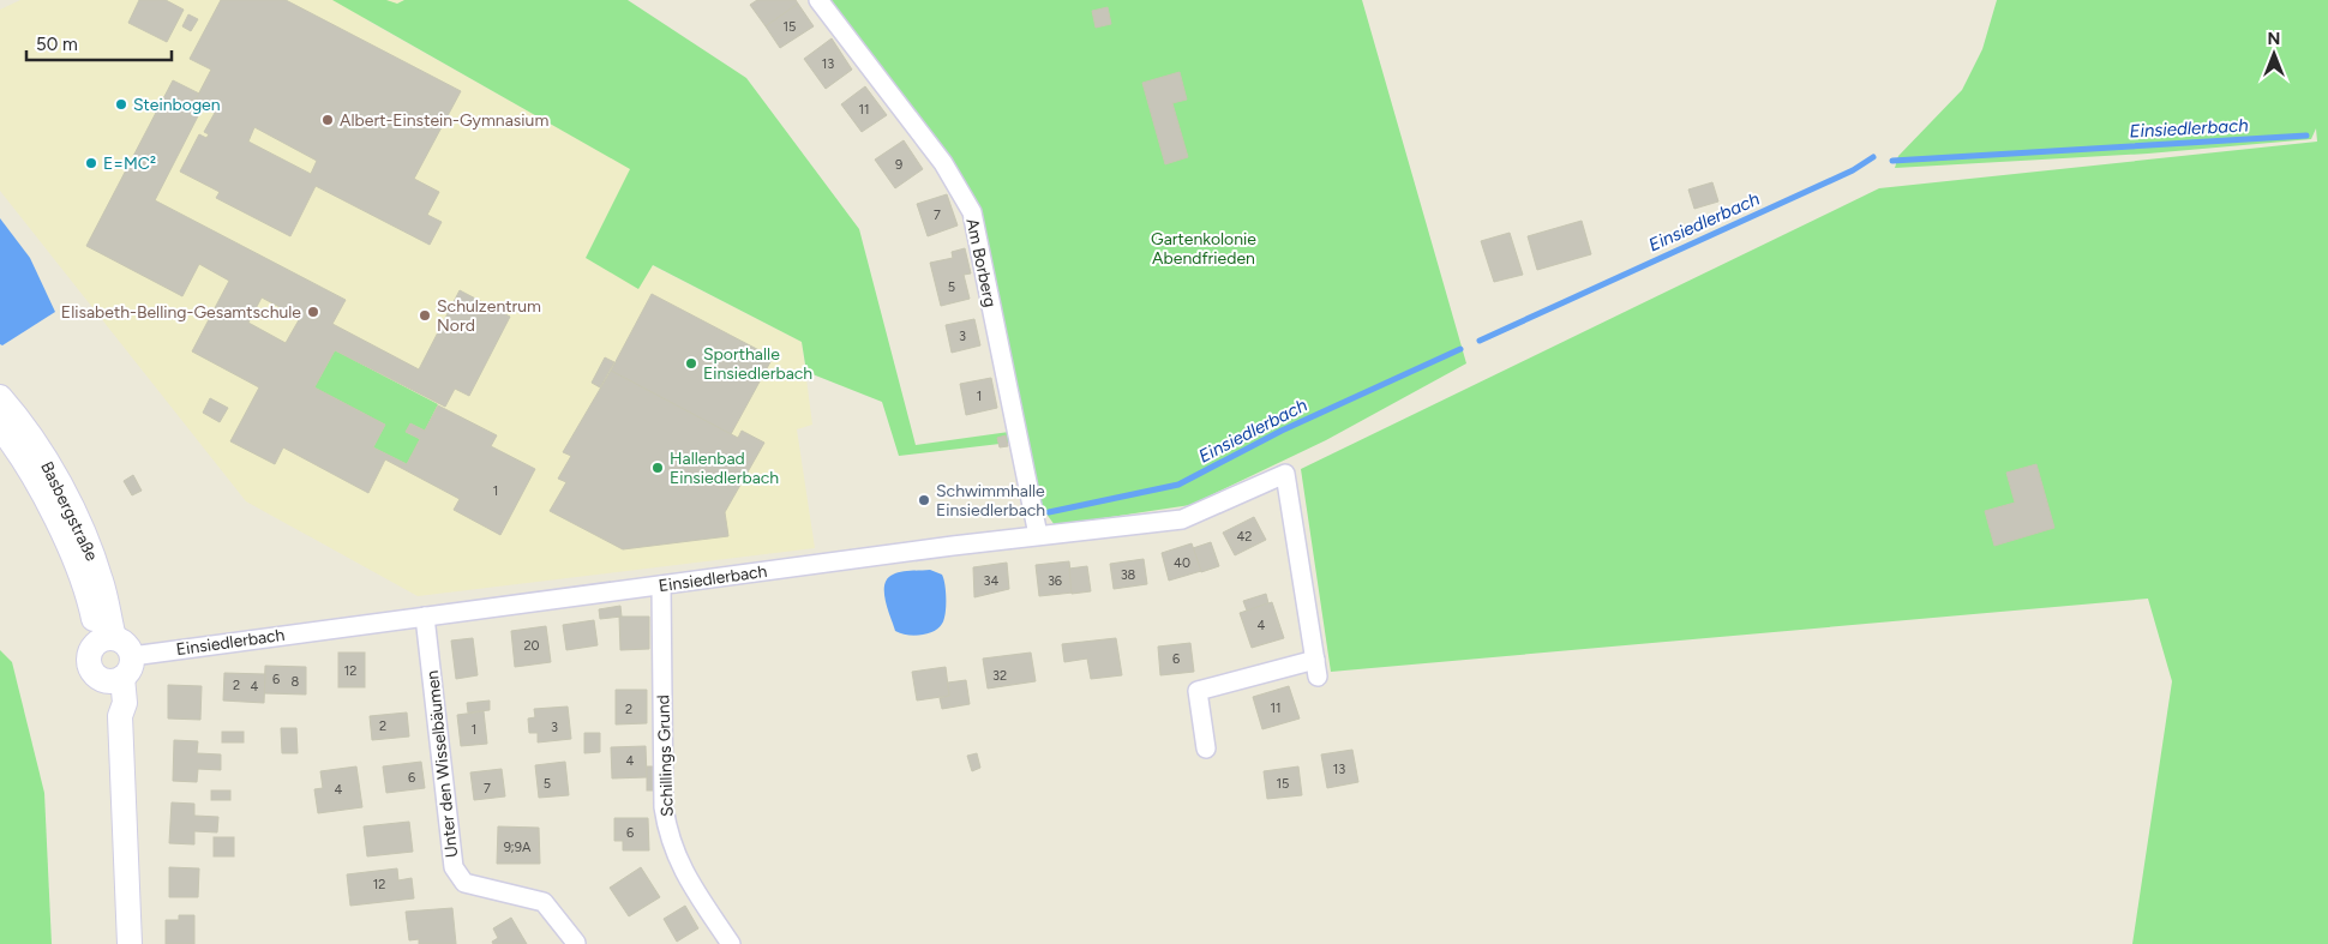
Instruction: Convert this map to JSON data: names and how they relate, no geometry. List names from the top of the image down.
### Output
{
  "streets": {
    "main road": ["Basbergstraße"],
    "street": [
      "Am Borberg",
      "Einsiedlerbach",
      "Schillings Grund",
      "Unter den Wisselbäumen"
    ]
  },
  "crossings": [
    ["Am Borberg", "Einsiedlerbach"],
    ["Einsiedlerbach", "Schillings Grund"],
    ["Einsiedlerbach", "Unter den Wisselbäumen"]
  ],
  "water": ["Einsiedlerbach"],
  "parks": ["Gartenkolonie Abendfrieden"],
  "places": [
    "Steinbogen",
    "Albert-Einstein-Gymnasium",
    "E=MC²",
    "Elisabeth-Belling-Gesamtschule",
    "Schulzentrum Nord",
    "Sporthalle Einsiedlerbach",
    "Hallenbad Einsiedlerbach",
    "Schwimmhalle Einsiedlerbach"
  ],
  "house_numbers": [
    "15",
    "13",
    "11",
    "9",
    "7",
    "5",
    "3",
    "1",
    "1",
    "42",
    "40",
    "38",
    "34",
    "36",
    "4",
    "20",
    "6",
    "12",
    "32",
    "6",
    "8",
    "2",
    "4",
    "11",
    "2",
    "2",
    "3",
    "1",
    "4",
    "13",
    "6",
    "5",
    "15",
    "7",
    "4",
    "6",
    "9;9A",
    "12"
  ],
  "scale_bar": "50 m",
  "north": "top"
}
